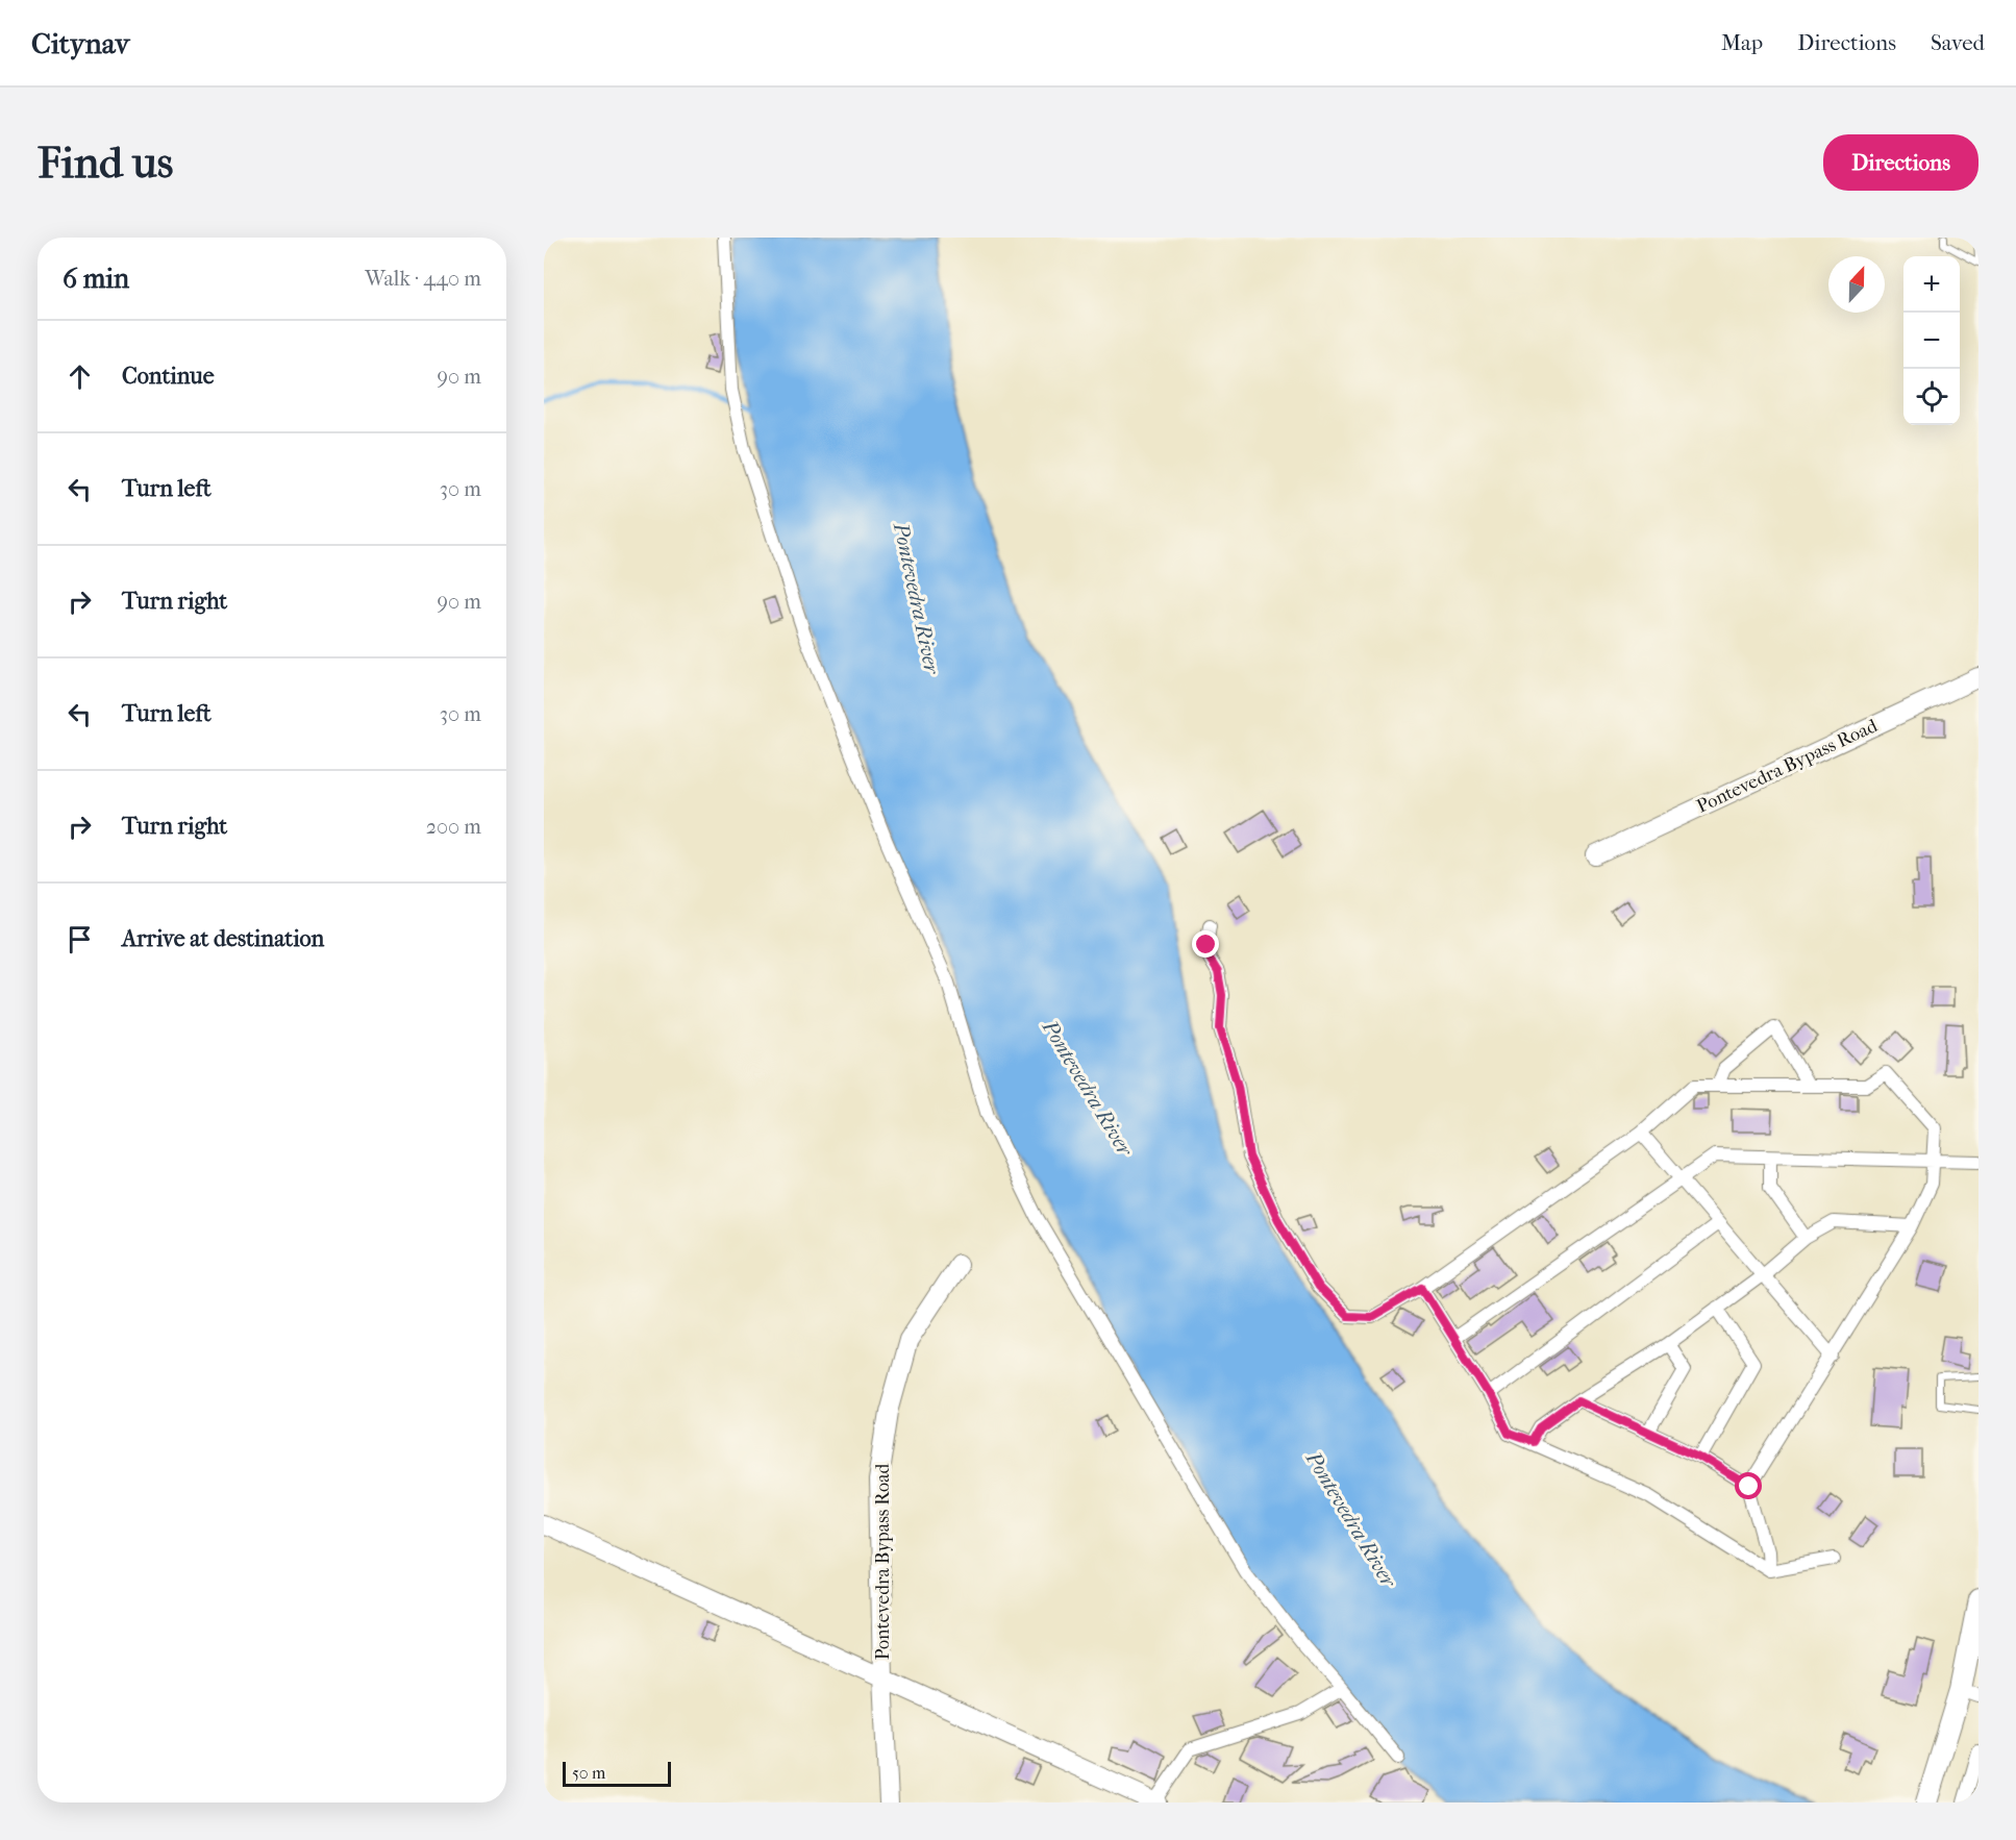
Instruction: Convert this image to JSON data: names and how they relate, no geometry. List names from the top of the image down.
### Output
{
  "streets": {
    "main road": ["Pontevedra Bypass Road"]
  },
  "water": ["Pontevedra River"],
  "scale_bar": "50 m",
  "north": "top",
  "page": {
    "header": "Citynav",
    "nav": ["Map", "Directions", "Saved"],
    "buttons": "Directions",
    "title": "Find us",
    "heading": ["6 min", "Walk · 440 m"],
    "map_buttons": ["+", "−"],
    "list": [
      ["Continue", "90 m"],
      ["Turn left", "30 m"],
      ["Turn right", "90 m"],
      ["Turn left", "30 m"],
      ["Turn right", "200 m"],
      "Arrive at destination"
    ],
    "scale": "50 m"
  }
}
